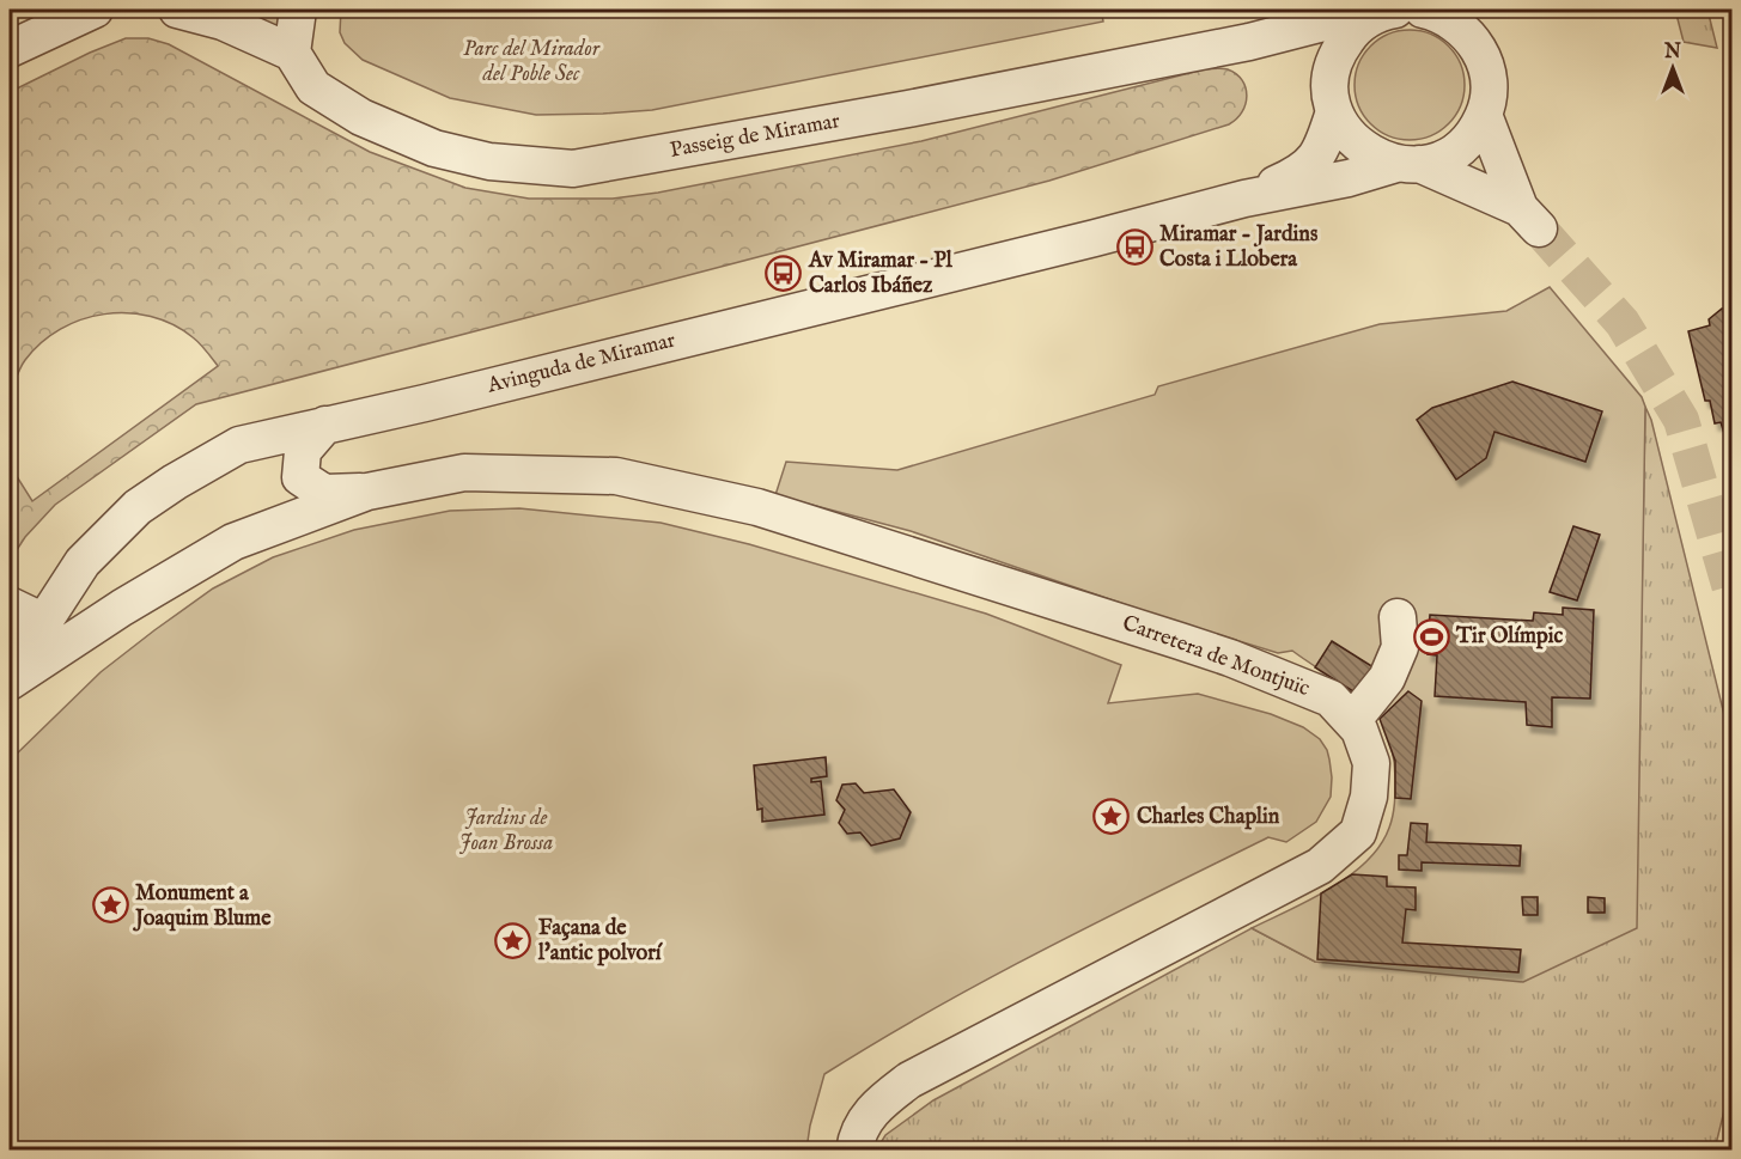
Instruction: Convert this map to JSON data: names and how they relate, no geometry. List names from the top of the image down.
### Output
{
  "streets": {
    "street": ["Passeig de Miramar", "Avinguda de Miramar", "Carretera de Montjuïc"]
  },
  "parks": ["Parc del Mirador del Poble Sec", "Jardins de Joan Brossa"],
  "places": {
    "bus stop": ["Miramar - Jardins Costa i Llobera", "Av Miramar - Pl Carlos Ibáñez"],
    "sports": ["Tir Olímpic"],
    "place": ["Charles Chaplin", "Monument a Joaquim Blume", "Façana de l'antic polvorí"]
  },
  "north": "top"
}
